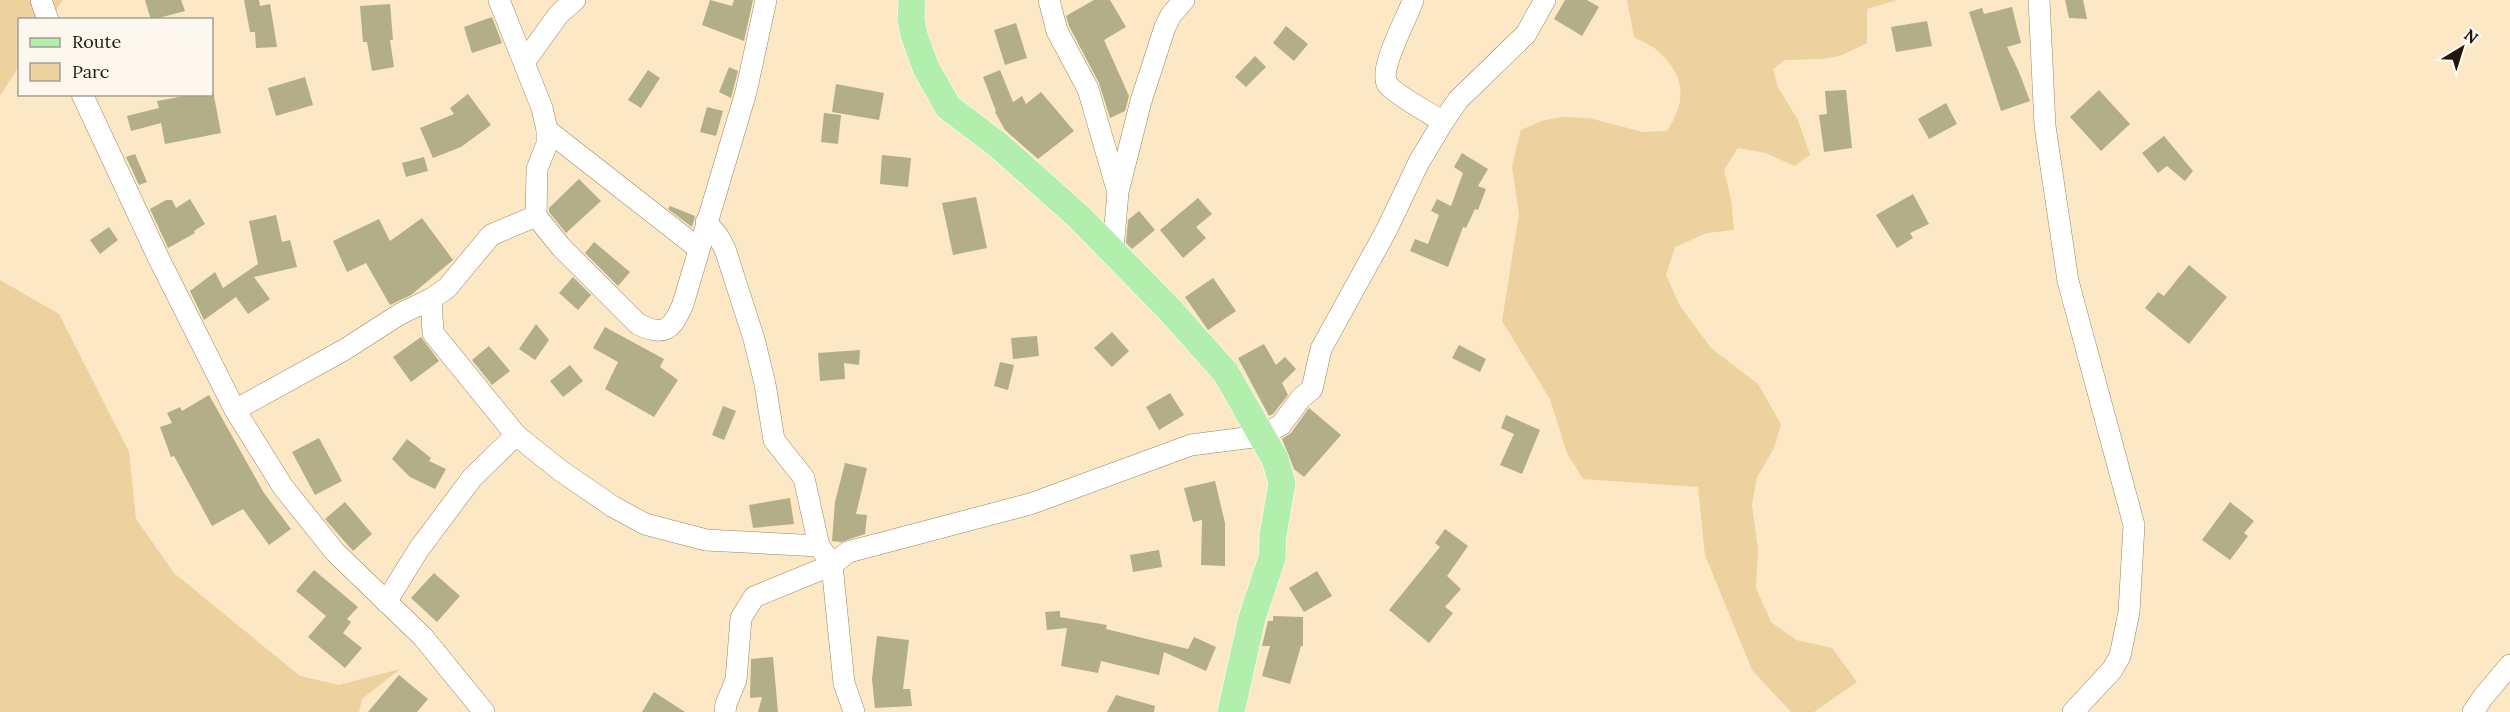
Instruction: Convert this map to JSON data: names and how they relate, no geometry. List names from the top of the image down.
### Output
{
  "legend": ["Route", "Parc"],
  "north": "top right"
}
